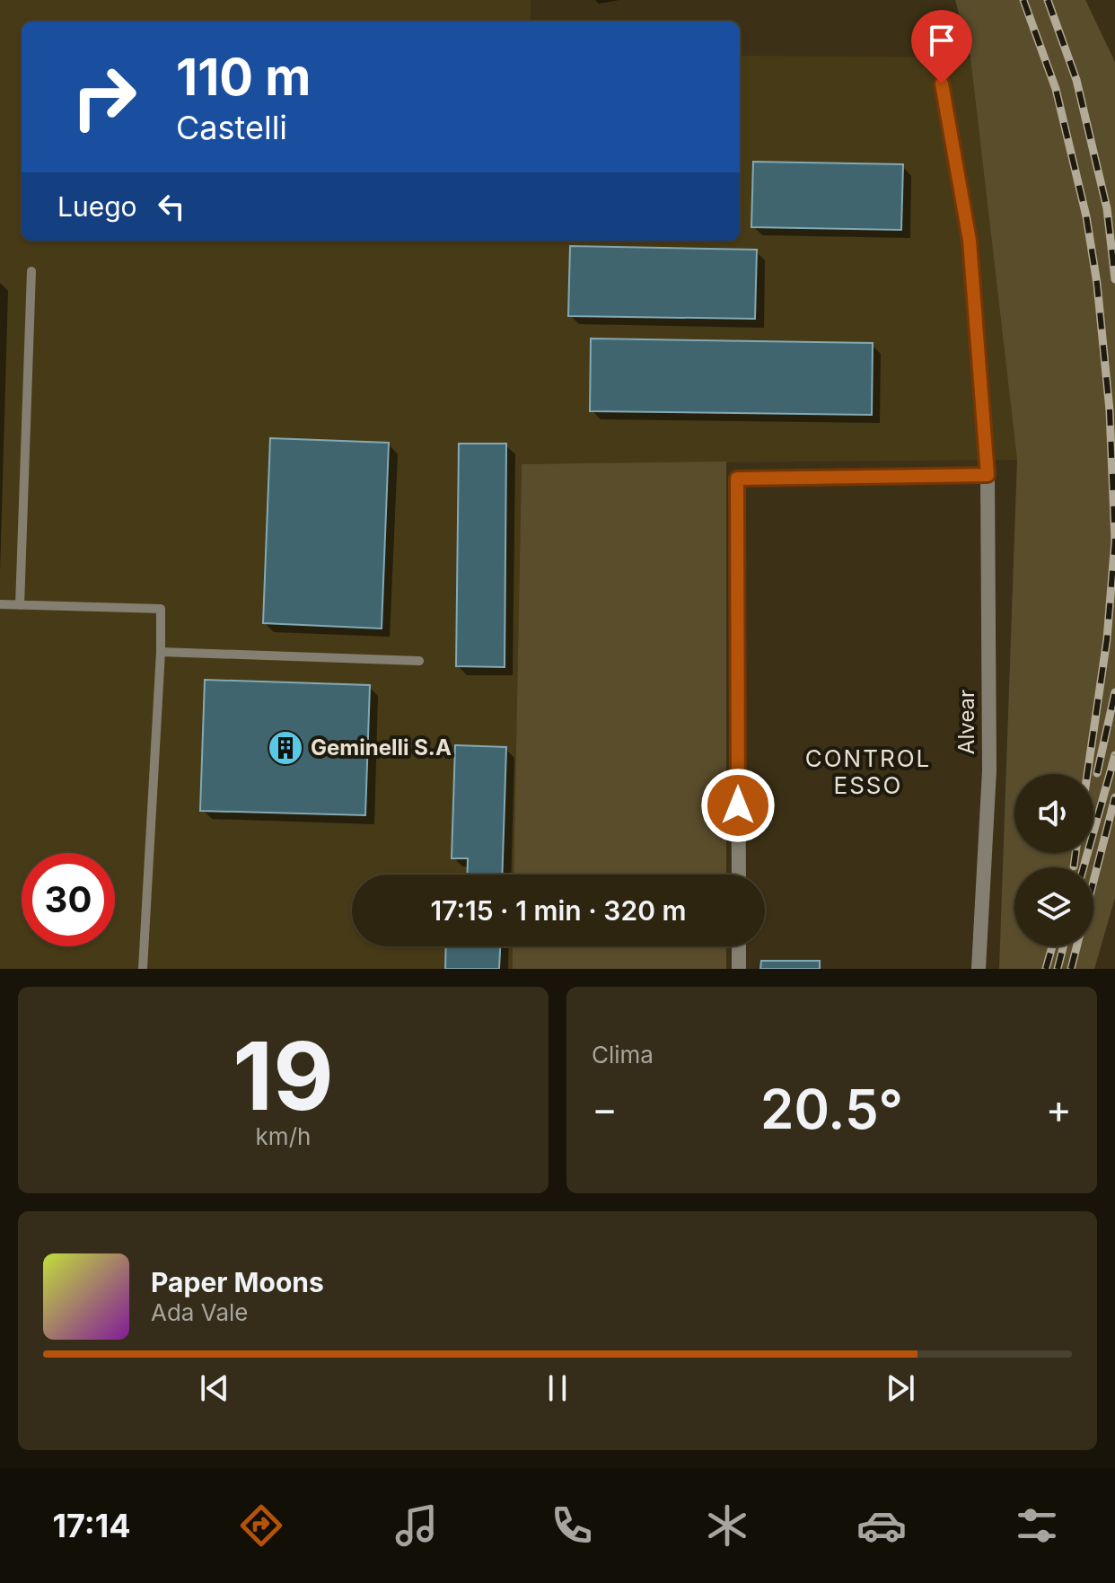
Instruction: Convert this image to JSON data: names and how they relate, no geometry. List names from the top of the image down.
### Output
{
  "streets": {
    "street": ["Alvear"]
  },
  "districts": ["CONTROL ESSO"],
  "places": {
    "building": ["Geminelli S.A"]
  },
  "page": {
    "turn": ["110 m", "Castelli"],
    "then": "Luego",
    "limit": "30",
    "trip": "17:15 · 1 min · 320 m",
    "tile": [
      ["19", "km/h"],
      "Clima"
    ],
    "heat": ["−", "20.5°", "+"],
    "song": ["Paper Moons", "Ada Vale"],
    "tabs": "17:14"
  }
}
